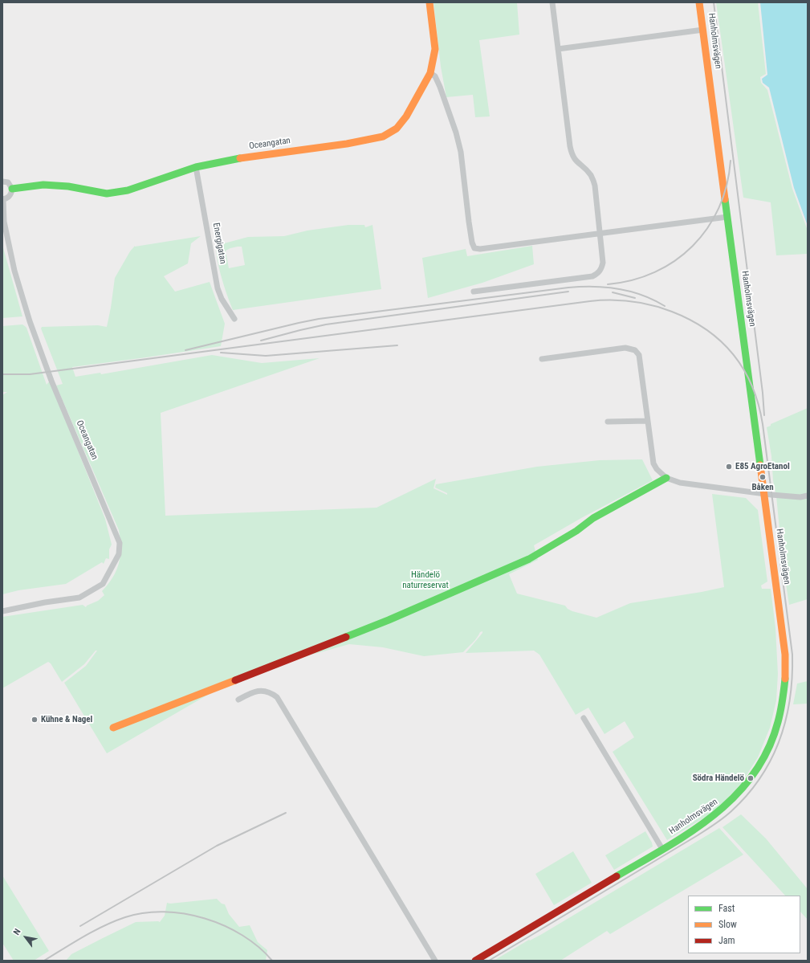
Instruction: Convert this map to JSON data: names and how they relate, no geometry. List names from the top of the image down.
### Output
{
  "streets": {
    "street": ["Hanholmsvägen", "Oceangatan", "Energigatan"]
  },
  "crossings": [
    ["Oceangatan", "Energigatan"]
  ],
  "parks": ["Händelö naturreservat"],
  "places": [
    "E85 AgroEtanol",
    "Båken",
    "Kühne & Nagel",
    "Södra Händelö"
  ],
  "legend": ["Fast", "Slow", "Jam"],
  "north": "top left"
}
